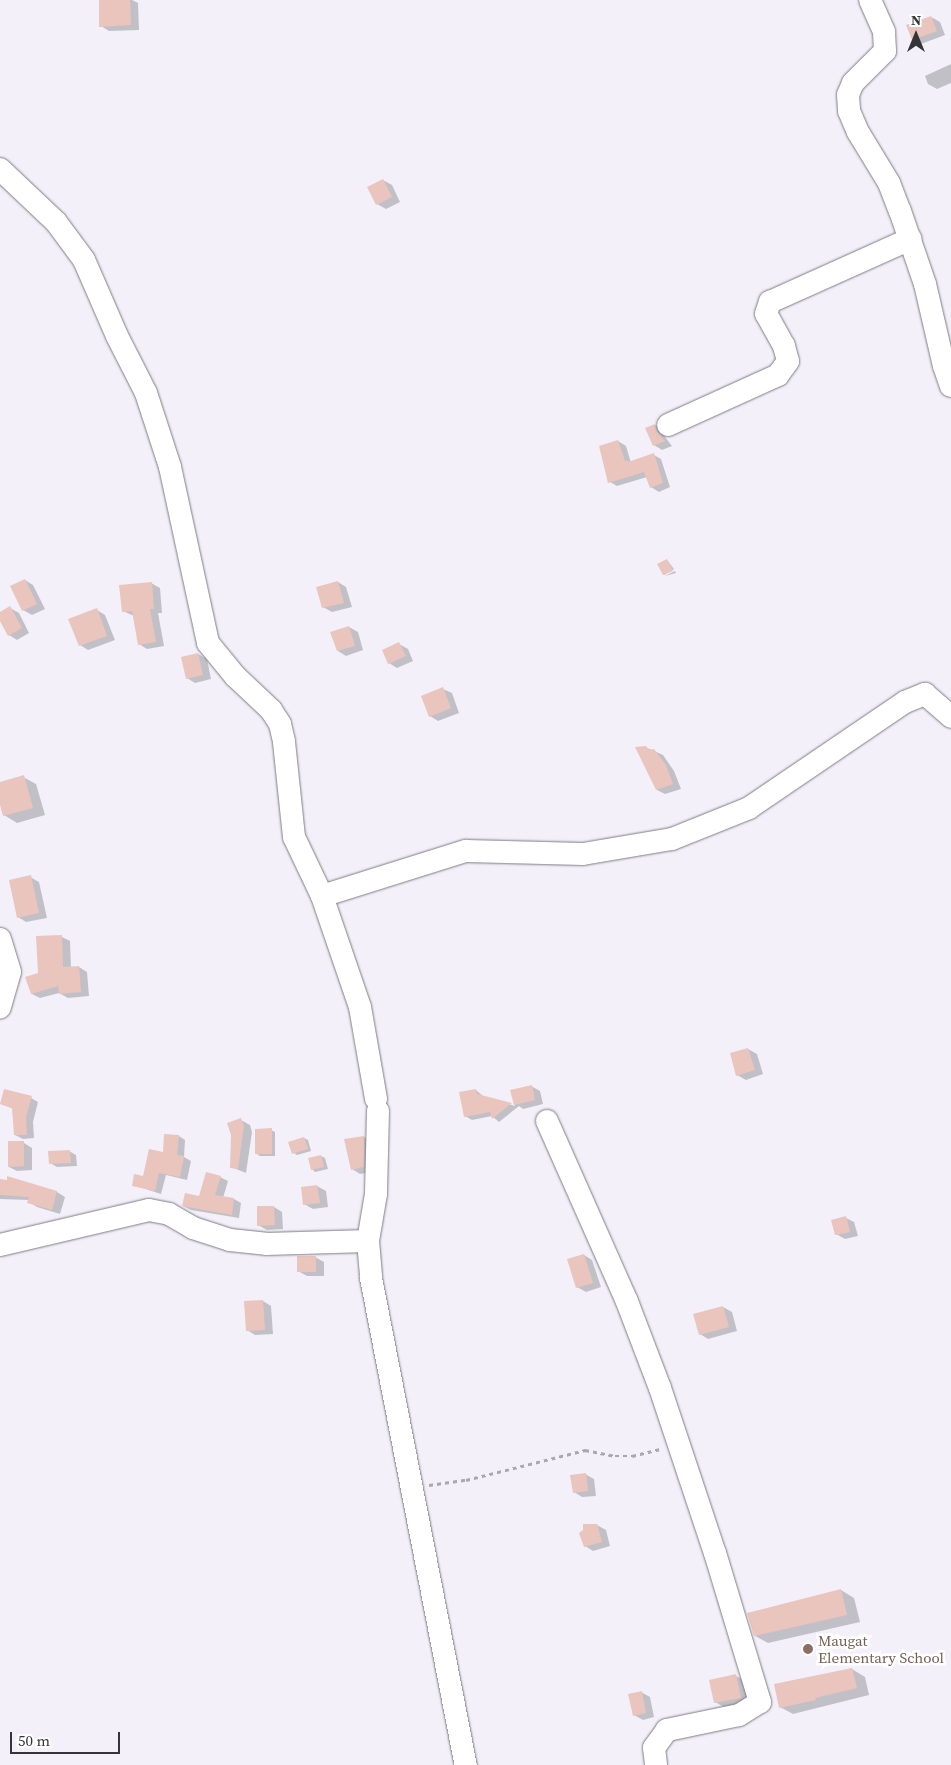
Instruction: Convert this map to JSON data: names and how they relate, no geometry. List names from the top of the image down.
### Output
{
  "places": ["Maugat Elementary School"],
  "scale_bar": "50 m",
  "north": "top"
}
